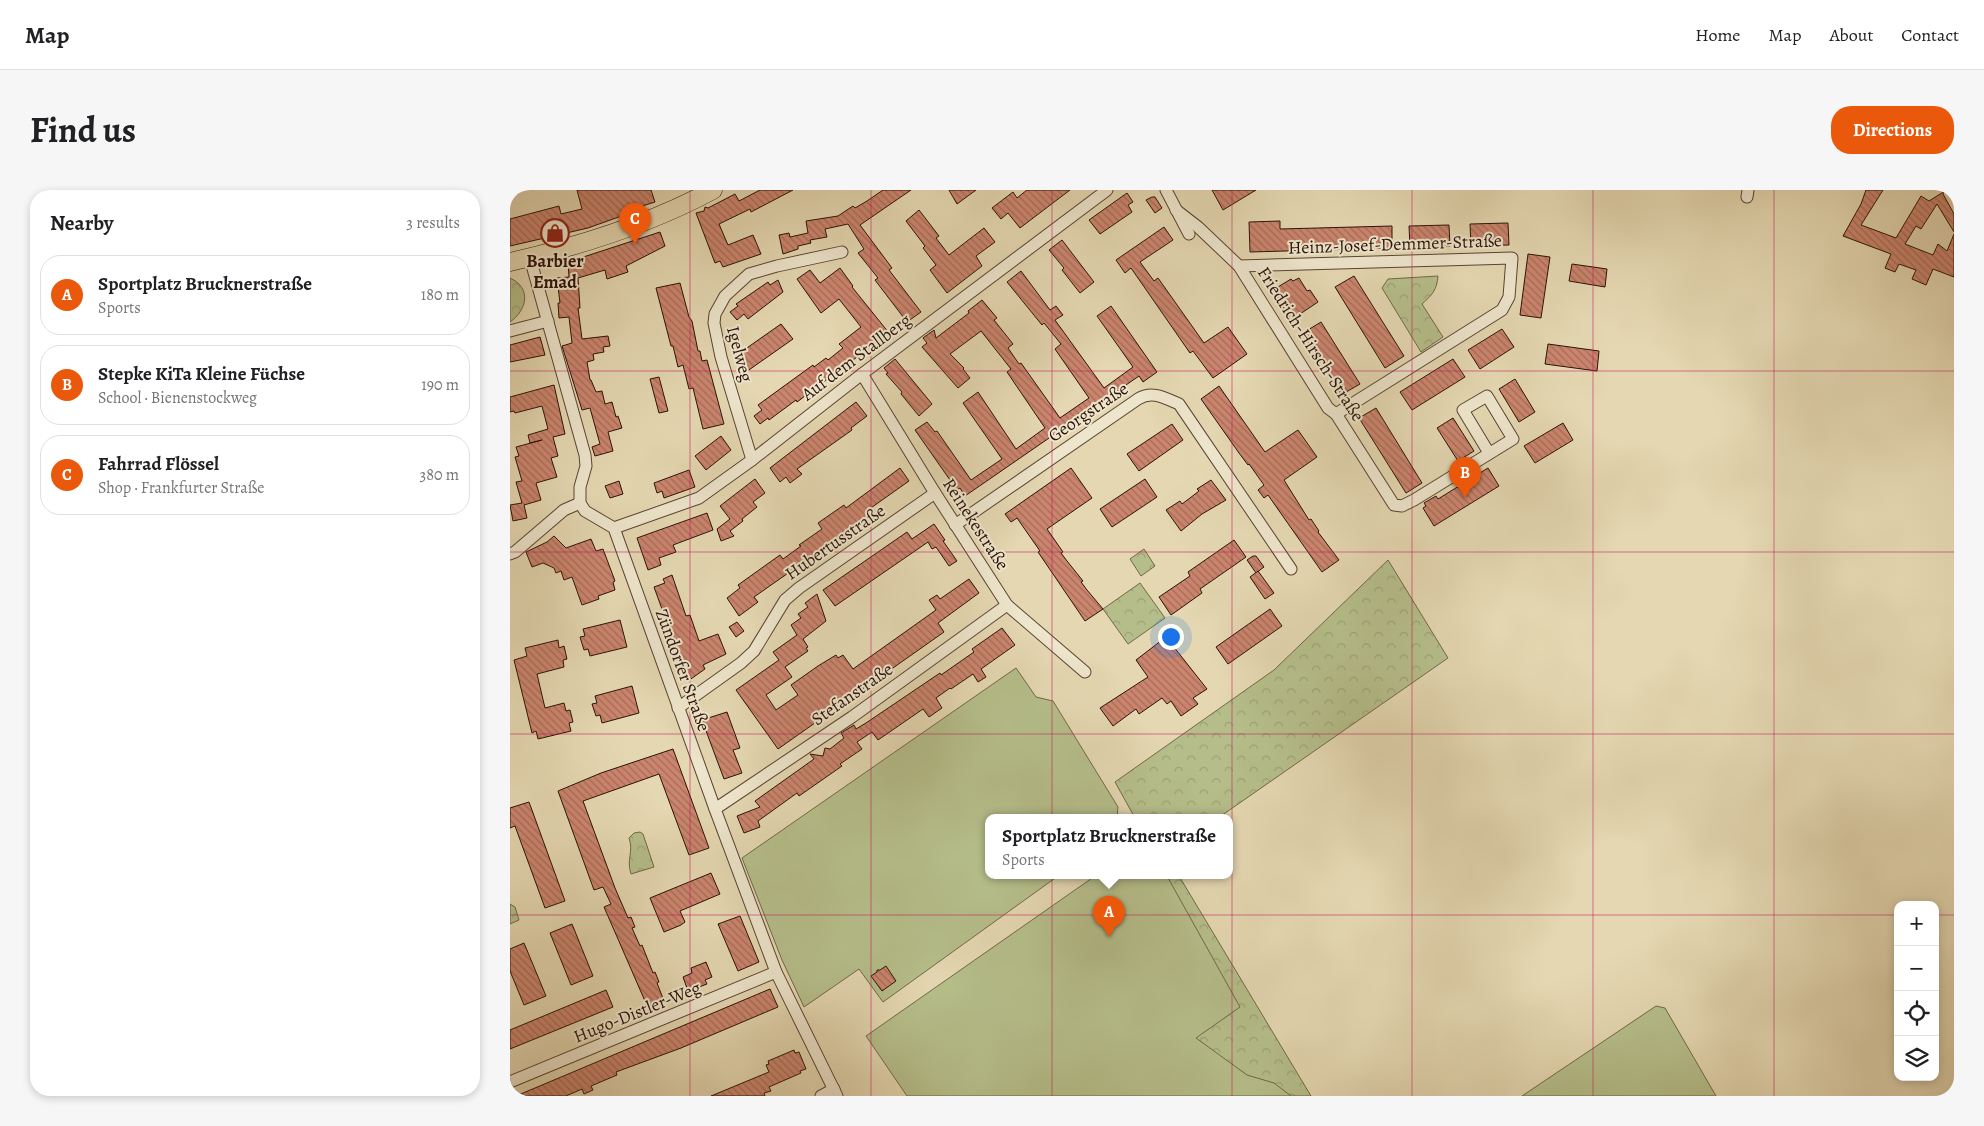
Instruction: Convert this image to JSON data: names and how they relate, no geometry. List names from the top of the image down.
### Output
{
  "streets": {
    "street": [
      "Heinz-Josef-Demmer-Straße",
      "Friedrich-Hirsch-Straße",
      "Igelweg",
      "Auf dem Stallberg",
      "Georgstraße",
      "Reinekestraße",
      "Hubertusstraße",
      "Zündorfer Straße",
      "Stefanstraße",
      "Hugo-Distler-Weg"
    ]
  },
  "crossings": [
    ["Heinz-Josef-Demmer-Straße", "Friedrich-Hirsch-Straße"],
    ["Igelweg", "Auf dem Stallberg"],
    ["Auf dem Stallberg", "Reinekestraße"],
    ["Auf dem Stallberg", "Zündorfer Straße"],
    ["Georgstraße", "Reinekestraße"],
    ["Reinekestraße", "Hubertusstraße"],
    ["Reinekestraße", "Stefanstraße"],
    ["Hubertusstraße", "Zündorfer Straße"],
    ["Zündorfer Straße", "Stefanstraße"],
    ["Zündorfer Straße", "Hugo-Distler-Weg"]
  ],
  "places": {
    "shop": ["Barbier Emad"]
  },
  "page": {
    "header": "Map",
    "nav": [
      "Home",
      "Map",
      "About",
      "Contact"
    ],
    "title": "Find us",
    "buttons": "Directions",
    "heading": ["Nearby", "3 results"],
    "pins": ["C", "B", "A"],
    "list": [
      {
        "mark": "A",
        "name": "Sportplatz Brucknerstraße",
        "note": "Sports",
        "value": "180 m"
      },
      {
        "mark": "B",
        "name": "Stepke KiTa Kleine Füchse",
        "note": "School · Bienenstockweg",
        "value": "190 m"
      },
      {
        "mark": "C",
        "name": "Fahrrad Flössel",
        "note": "Shop · Frankfurter Straße",
        "value": "380 m"
      }
    ],
    "popup": ["Sportplatz Brucknerstraße", "Sports"],
    "map_buttons": ["+", "−"]
  }
}
